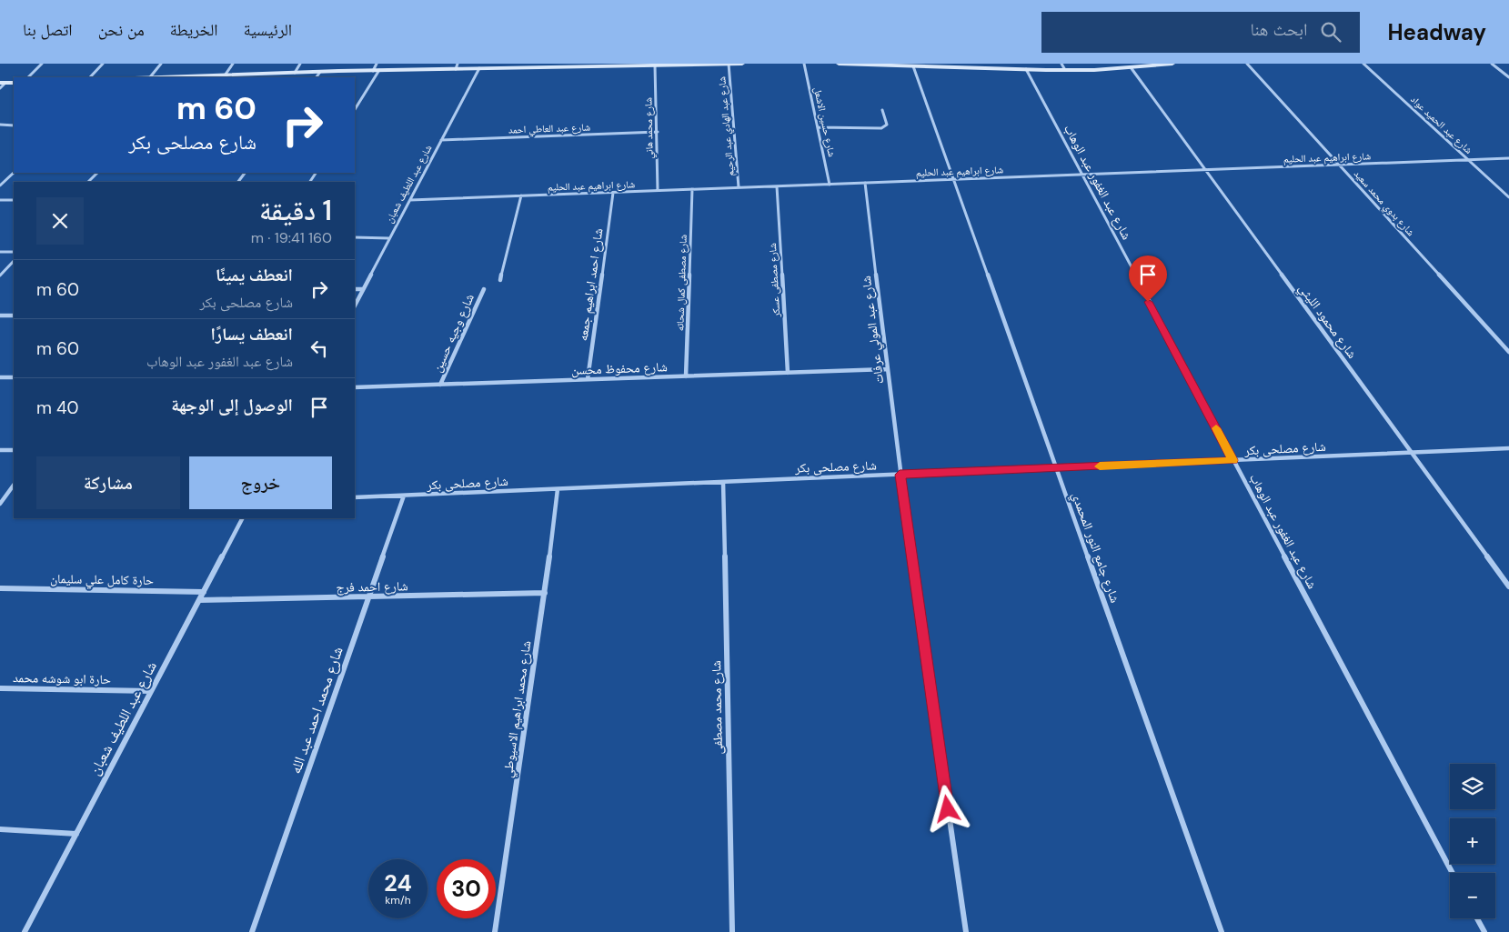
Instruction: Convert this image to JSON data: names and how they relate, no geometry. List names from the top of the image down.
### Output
{
  "streets": {
    "street": [
      "شارع حسين الاشعل",
      "شارع عبد الحميد عواد",
      "شارع عبد الهادي عبد الرحيم",
      "شارع عبد العاطي احمد",
      "شارع محمد هاني",
      "شارع ابراهيم عبد الحليم",
      "شارع عبد الغفور عبد الوهاب",
      "شارع عبد اللطيف شعبان",
      "شارع بدوي محمد سعيد",
      "شارع مصطفى عسكر",
      "شارع مصطفى كمال شحاته",
      "شارع احمد ابراهيم جمعه",
      "شارع محمود الليثي",
      "شارع عبد المولي عرفات",
      "شارع وجيه حسين",
      "شارع محفوظ محسن",
      "شارع مصلحى بكر",
      "شارع جامع النور المحمدي",
      "حارة كامل علي سليمان",
      "شارع احمد فرج",
      "حارة ابو شوشه محمد",
      "شارع محمد مصطفى",
      "شارع محمد ابراهيم الاسيوطي",
      "شارع محمد احمد عبد الله"
    ]
  },
  "crossings": [
    ["شارع حسين الاشعل", "شارع ابراهيم عبد الحليم"],
    ["شارع عبد الحميد عواد", "شارع ابراهيم عبد الحليم"],
    ["شارع عبد الهادي عبد الرحيم", "شارع ابراهيم عبد الحليم"],
    ["شارع عبد العاطي احمد", "شارع محمد هاني"],
    ["شارع عبد العاطي احمد", "شارع عبد اللطيف شعبان"],
    ["شارع محمد هاني", "شارع ابراهيم عبد الحليم"],
    ["شارع ابراهيم عبد الحليم", "شارع عبد الغفور عبد الوهاب"],
    ["شارع ابراهيم عبد الحليم", "شارع عبد اللطيف شعبان"],
    ["شارع ابراهيم عبد الحليم", "شارع بدوي محمد سعيد"],
    ["شارع ابراهيم عبد الحليم", "شارع مصطفى عسكر"],
    ["شارع ابراهيم عبد الحليم", "شارع مصطفى كمال شحاته"],
    ["شارع ابراهيم عبد الحليم", "شارع احمد ابراهيم جمعه"],
    ["شارع ابراهيم عبد الحليم", "شارع محمود الليثي"],
    ["شارع ابراهيم عبد الحليم", "شارع عبد المولي عرفات"],
    ["شارع ابراهيم عبد الحليم", "شارع جامع النور المحمدي"],
    ["شارع عبد الغفور عبد الوهاب", "شارع مصلحى بكر"],
    ["شارع عبد اللطيف شعبان", "حارة كامل علي سليمان"],
    ["شارع عبد اللطيف شعبان", "شارع احمد فرج"],
    ["شارع عبد اللطيف شعبان", "حارة ابو شوشه محمد"],
    ["شارع مصطفى عسكر", "شارع محفوظ محسن"],
    ["شارع مصطفى كمال شحاته", "شارع محفوظ محسن"],
    ["شارع احمد ابراهيم جمعه", "شارع محفوظ محسن"],
    ["شارع محمود الليثي", "شارع مصلحى بكر"],
    ["شارع عبد المولي عرفات", "شارع محفوظ محسن"],
    ["شارع عبد المولي عرفات", "شارع مصلحى بكر"],
    ["شارع وجيه حسين", "شارع محفوظ محسن"],
    ["شارع مصلحى بكر", "شارع جامع النور المحمدي"],
    ["شارع مصلحى بكر", "شارع محمد مصطفى"],
    ["شارع مصلحى بكر", "شارع محمد ابراهيم الاسيوطي"],
    ["شارع مصلحى بكر", "شارع محمد احمد عبد الله"],
    ["شارع احمد فرج", "شارع محمد ابراهيم الاسيوطي"],
    ["شارع احمد فرج", "شارع محمد احمد عبد الله"]
  ],
  "page": {
    "header": "Headway",
    "search": "ابحث هنا",
    "nav": [
      "الرئيسية",
      "الخريطة",
      "من نحن",
      "اتصل بنا"
    ],
    "turn": ["60 m", "شارع مصلحى بكر"],
    "heading": ["1 دقيقة", "160 m · 19:41"],
    "list": [
      {
        "name": "انعطف يمينًا",
        "note": "شارع مصلحى بكر",
        "value": "60 m"
      },
      {
        "name": "انعطف يسارًا",
        "note": "شارع عبد الغفور عبد الوهاب",
        "value": "60 m"
      },
      {
        "name": "الوصول إلى الوجهة",
        "value": "40 m"
      }
    ],
    "buttons": ["خروج", "مشاركة"],
    "map_buttons": ["+", "−"],
    "speed": "24 km/h",
    "limit": "30"
  }
}
